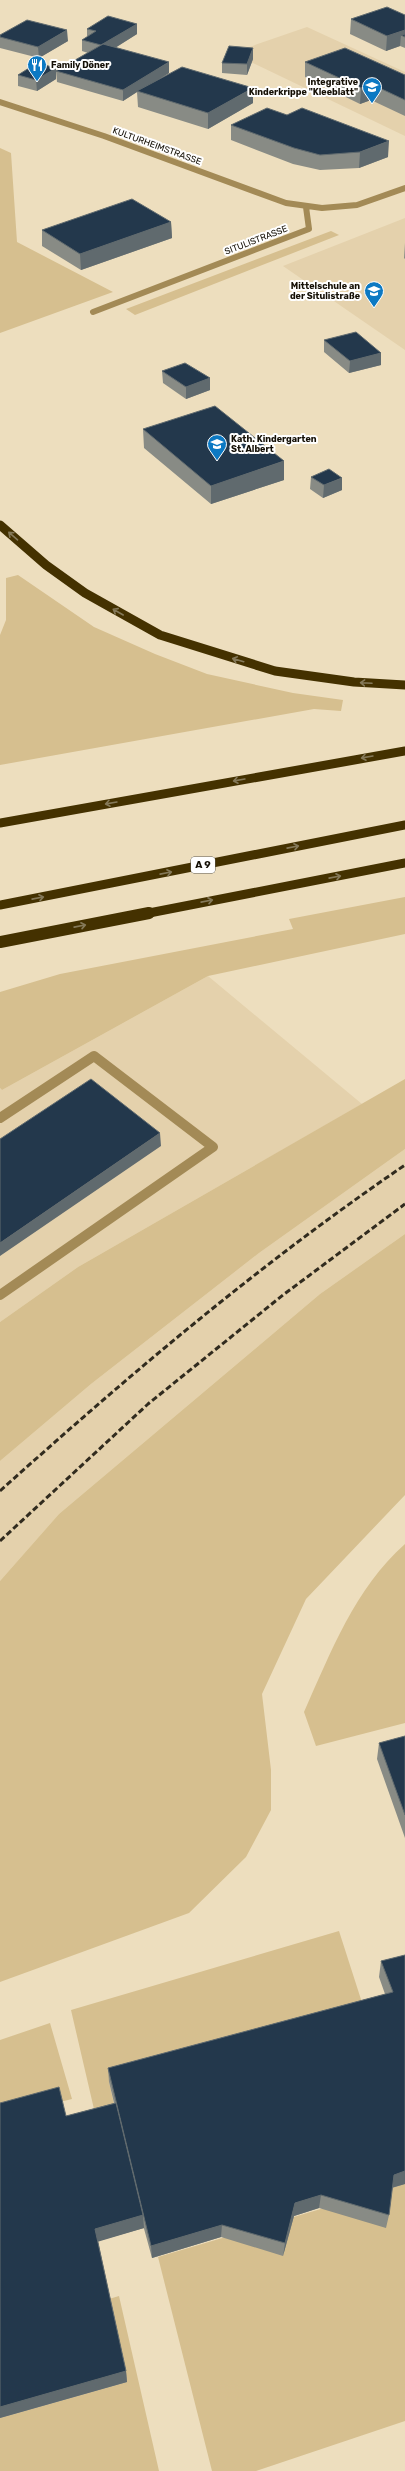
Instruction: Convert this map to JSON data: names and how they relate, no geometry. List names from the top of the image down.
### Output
{
  "streets": {
    "highway": ["A 9"],
    "street": ["KULTURHEIMSTRASSE", "SITULISTRASSE"]
  },
  "crossings": [
    ["KULTURHEIMSTRASSE", "SITULISTRASSE"]
  ],
  "places": {
    "restaurant": ["Family Döner"],
    "school or university": ["Integrative Kinderkrippe \"Kleeblatt\"", "Mittelschule an der Situlistraße", "Kath. Kindergarten St. Albert"]
  }
}
